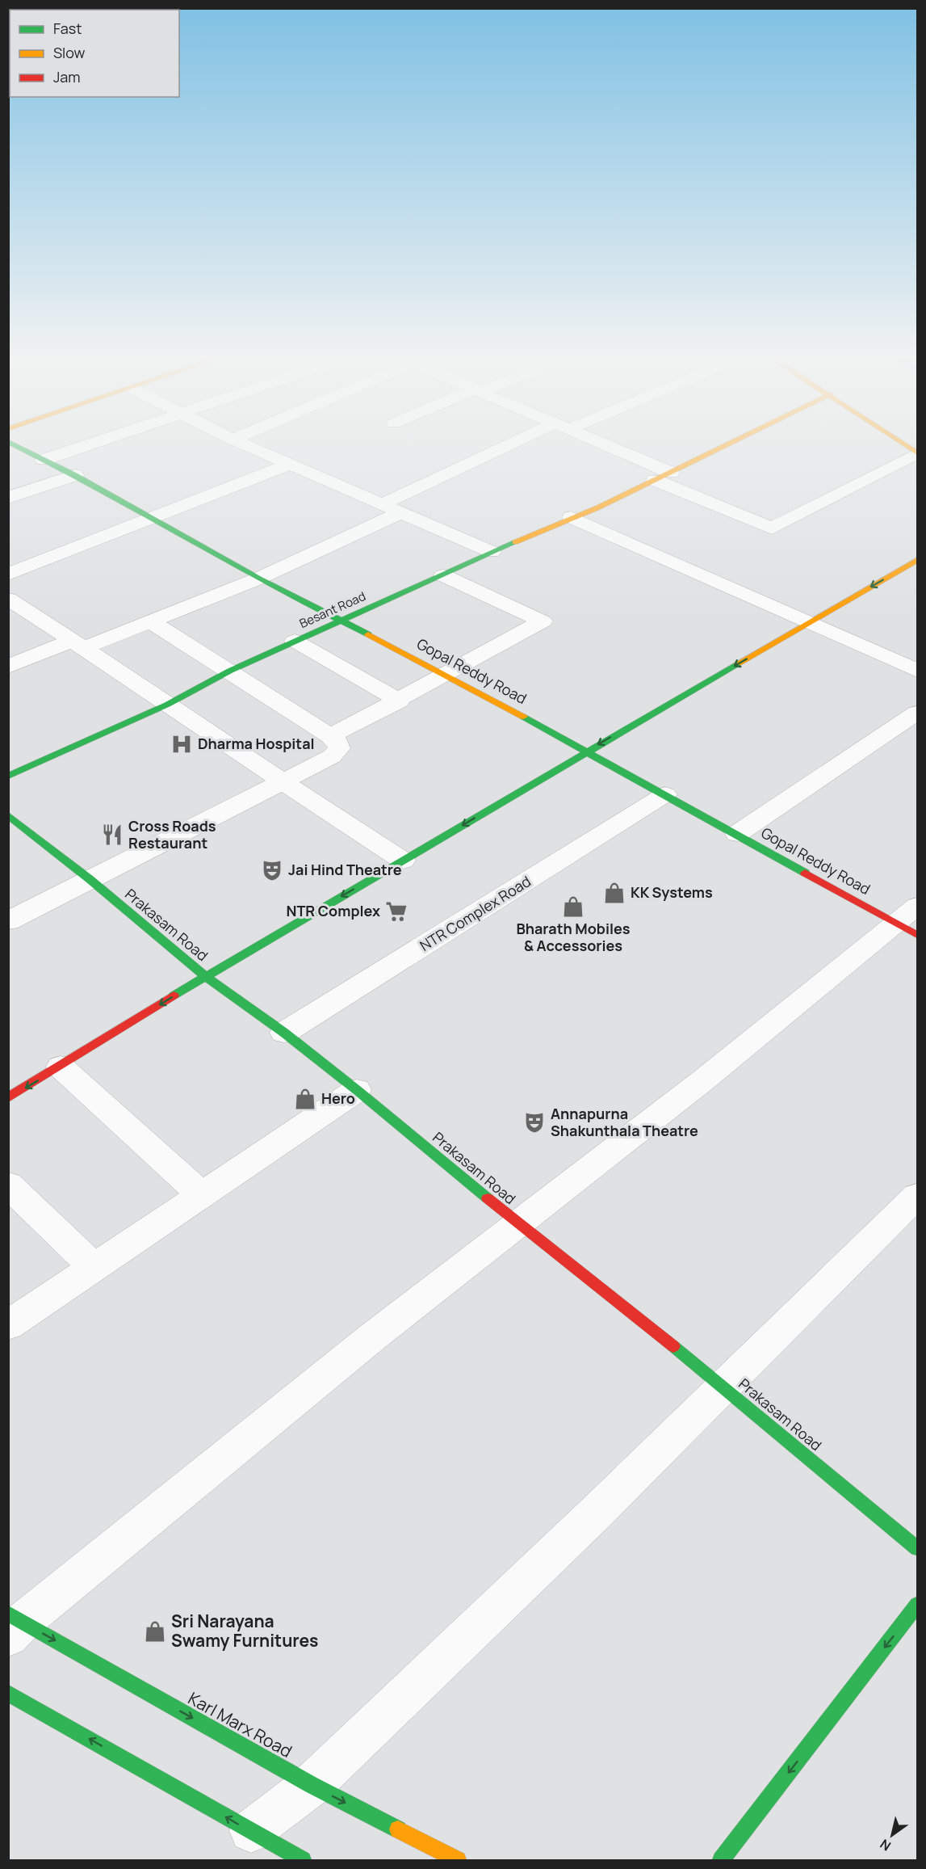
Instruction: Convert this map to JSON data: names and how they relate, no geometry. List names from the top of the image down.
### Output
{
  "streets": {
    "street": [
      "Besant Road",
      "Gopal Reddy Road",
      "NTR Complex Road",
      "Prakasam Road",
      "Karl Marx Road"
    ]
  },
  "crossings": [
    ["Besant Road", "Gopal Reddy Road"],
    ["Gopal Reddy Road", "NTR Complex Road"],
    ["NTR Complex Road", "Prakasam Road"]
  ],
  "places": {
    "hospital": ["Dharma Hospital"],
    "restaurant": ["Cross Roads Restaurant"],
    "theatre": ["Jai Hind Theatre", "Annapurna Shakunthala Theatre"],
    "shop": [
      "KK Systems",
      "Bharath Mobiles & Accessories",
      "Hero",
      "Sri Narayana Swamy Furnitures"
    ],
    "supermarket": ["NTR Complex"]
  },
  "legend": ["Fast", "Slow", "Jam"],
  "north": "bottom left"
}
